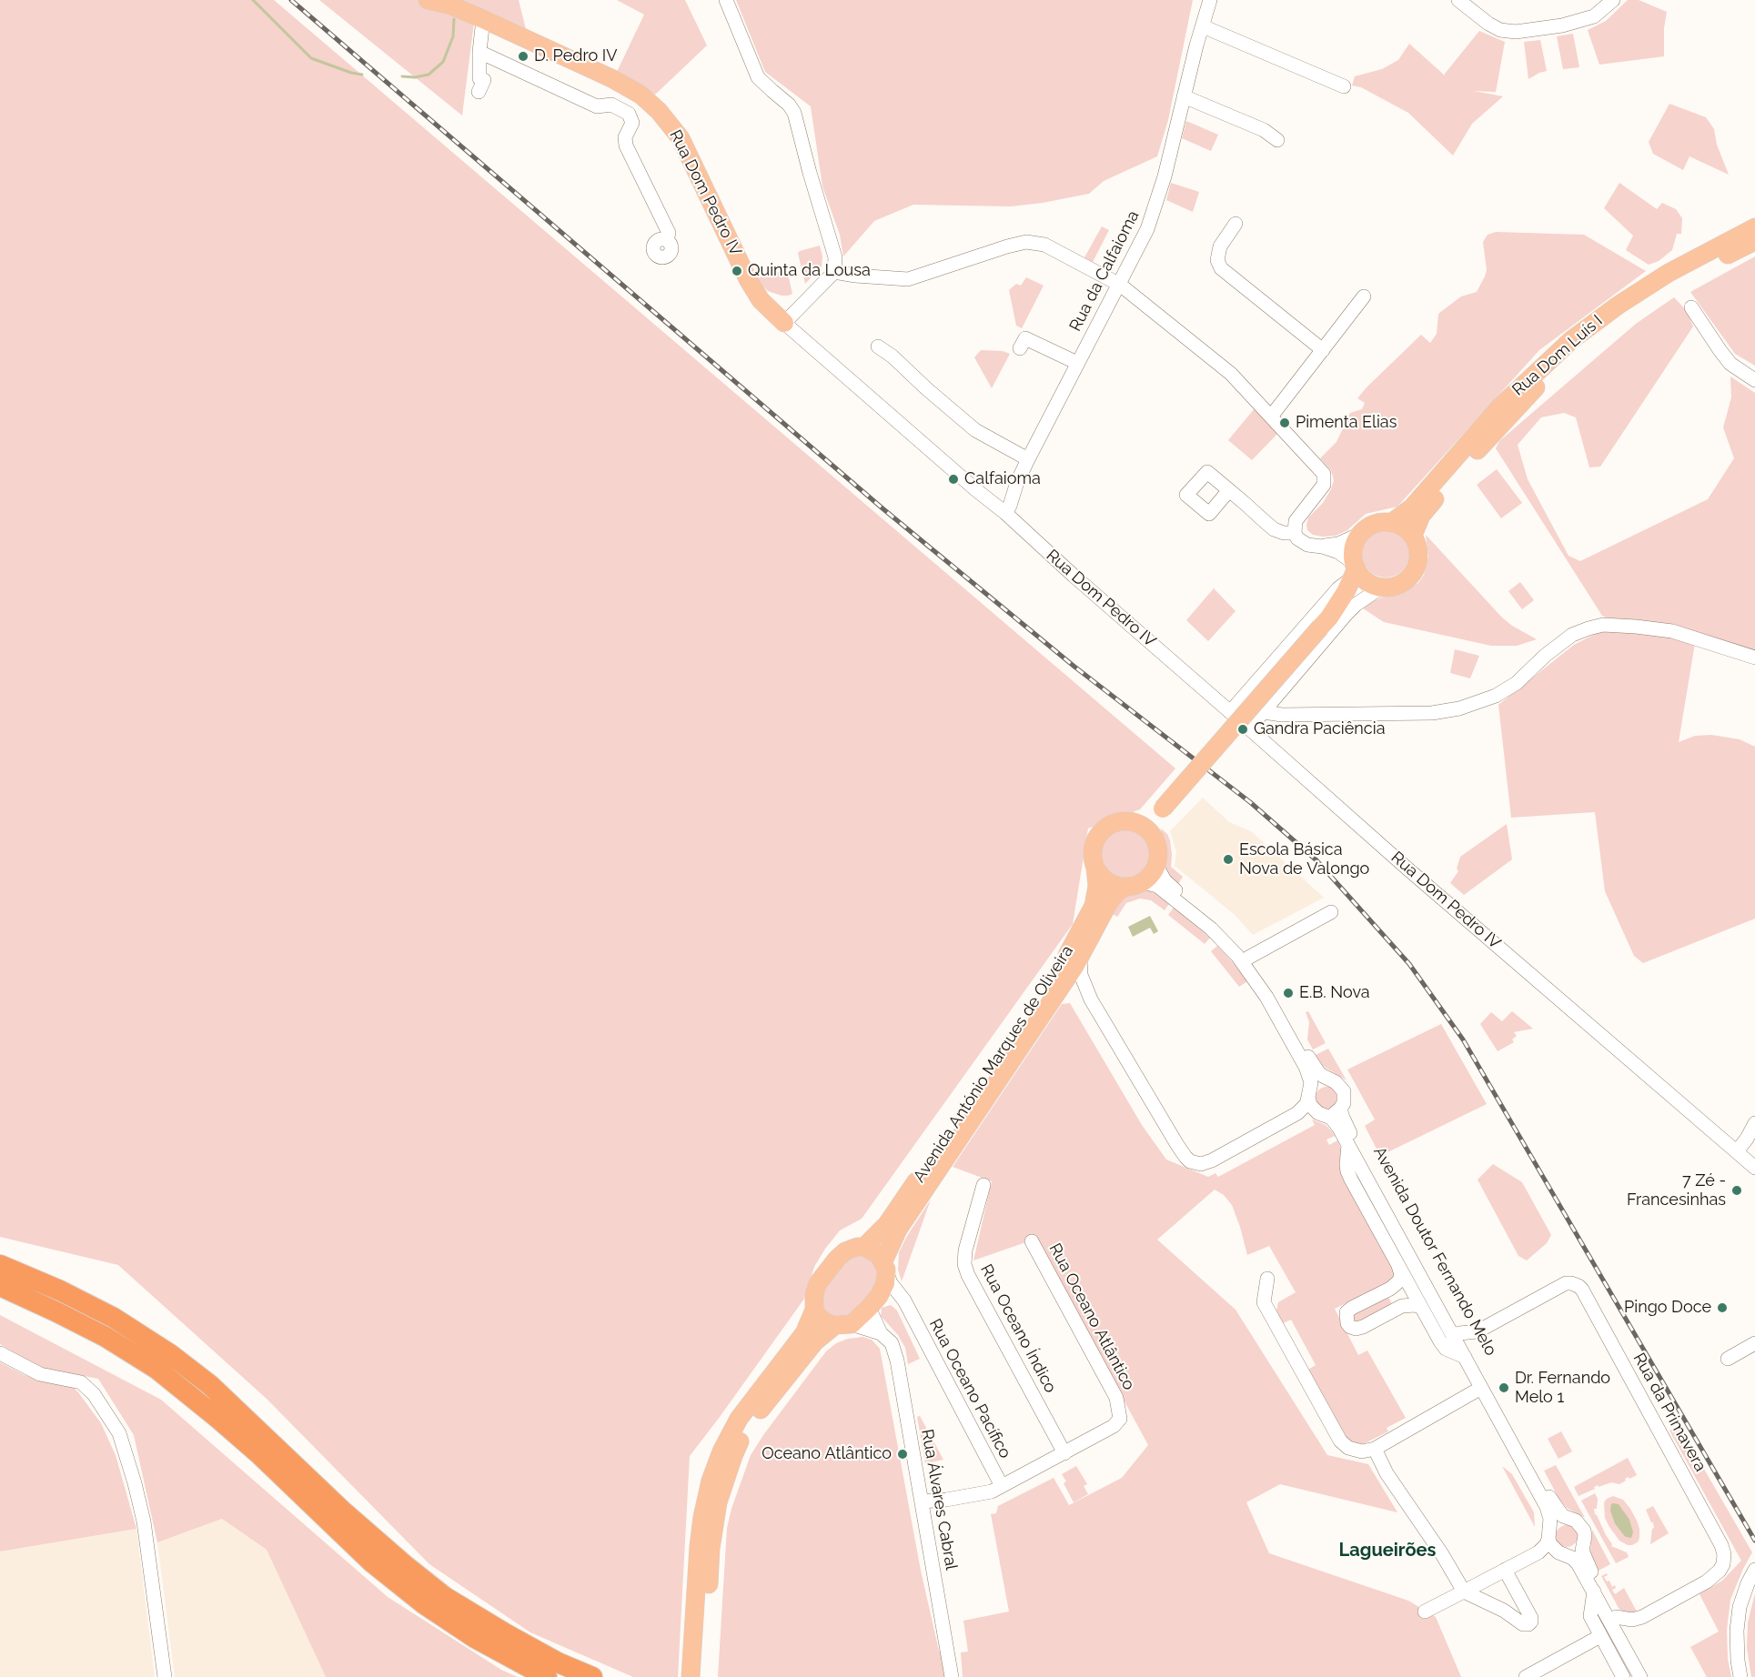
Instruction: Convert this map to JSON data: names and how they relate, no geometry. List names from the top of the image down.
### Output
{
  "streets": {
    "main road": ["Rua Dom Pedro IV", "Rua Dom Luís I", "Avenida António Marques de Oliveira"],
    "street": [
      "Rua da Calfaioma",
      "Avenida Doutor Fernando Melo",
      "Rua Oceano Atlântico",
      "Rua Oceano Índico",
      "Rua Oceano Pacífico",
      "Rua da Primavera",
      "Rua Álvares Cabral"
    ]
  },
  "crossings": [
    ["Rua Dom Pedro IV", "Rua da Calfaioma"],
    ["Avenida António Marques de Oliveira", "Avenida Doutor Fernando Melo"],
    ["Avenida António Marques de Oliveira", "Rua Oceano Pacífico"],
    ["Avenida António Marques de Oliveira", "Rua Álvares Cabral"],
    ["Avenida Doutor Fernando Melo", "Rua da Primavera"],
    ["Rua Oceano Atlântico", "Rua Oceano Índico"],
    ["Rua Oceano Atlântico", "Rua Oceano Pacífico"],
    ["Rua Oceano Atlântico", "Rua Álvares Cabral"],
    ["Rua Oceano Pacífico", "Rua Álvares Cabral"]
  ],
  "districts": ["Lagueirões"],
  "places": [
    "D. Pedro IV",
    "Quinta da Lousa",
    "Pimenta Elias",
    "Calfaioma",
    "Gandra Paciência",
    "Escola Básica Nova de Valongo",
    "E.B. Nova",
    "7 Zé - Francesinhas",
    "Pingo Doce",
    "Dr. Fernando Melo 1",
    "Oceano Atlântico"
  ]
}
